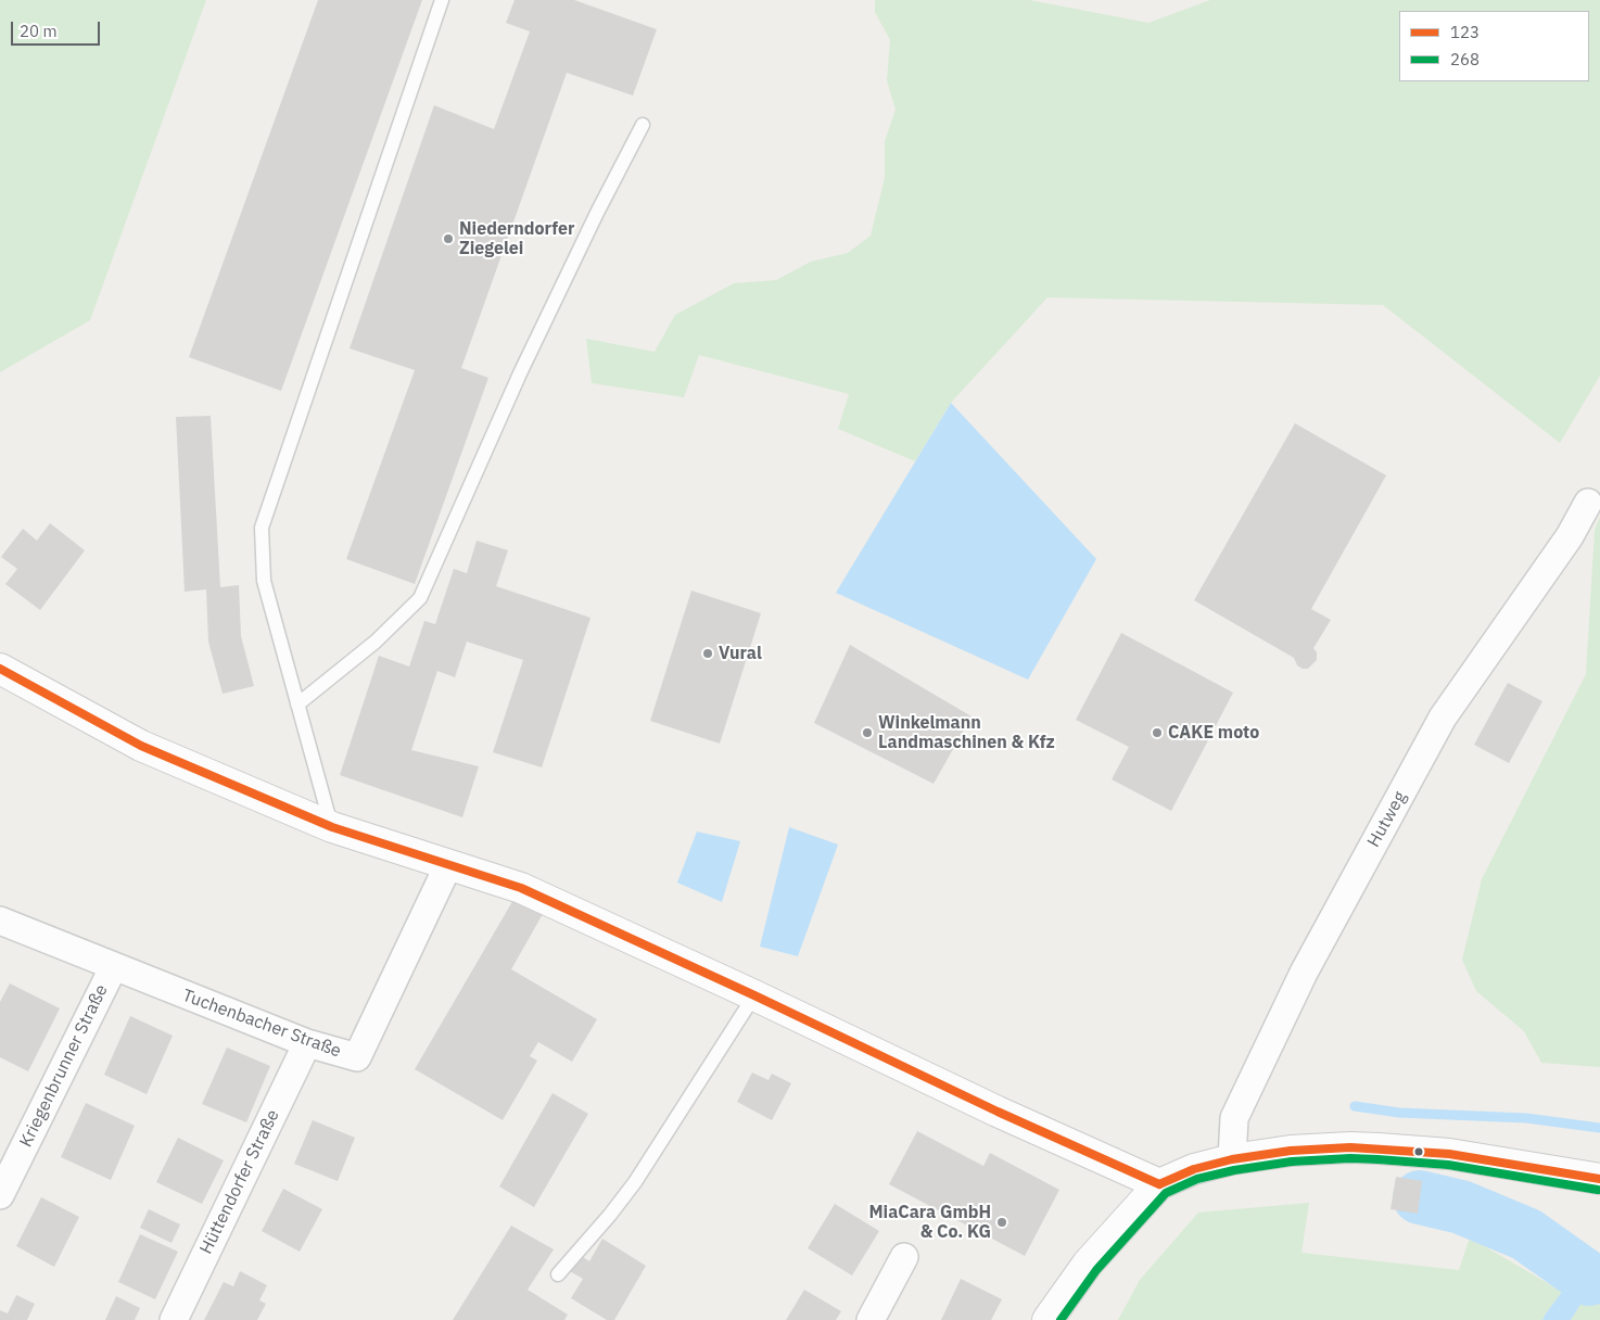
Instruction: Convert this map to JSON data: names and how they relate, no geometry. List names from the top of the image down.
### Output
{
  "streets": {
    "street": [
      "Hutweg",
      "Tuchenbacher Straße",
      "Kriegenbrunner Straße",
      "Hüttendorfer Straße"
    ]
  },
  "crossings": [
    ["Tuchenbacher Straße", "Kriegenbrunner Straße"],
    ["Tuchenbacher Straße", "Hüttendorfer Straße"]
  ],
  "places": [
    "Niederndorfer Ziegelei",
    "Vural",
    "Winkelmann Landmaschinen & Kfz",
    "CAKE moto",
    "MiaCara GmbH & Co. KG"
  ],
  "lines": ["transit line 123", "transit line 268"],
  "legend": ["123", "268"],
  "scale_bar": "20 m"
}
